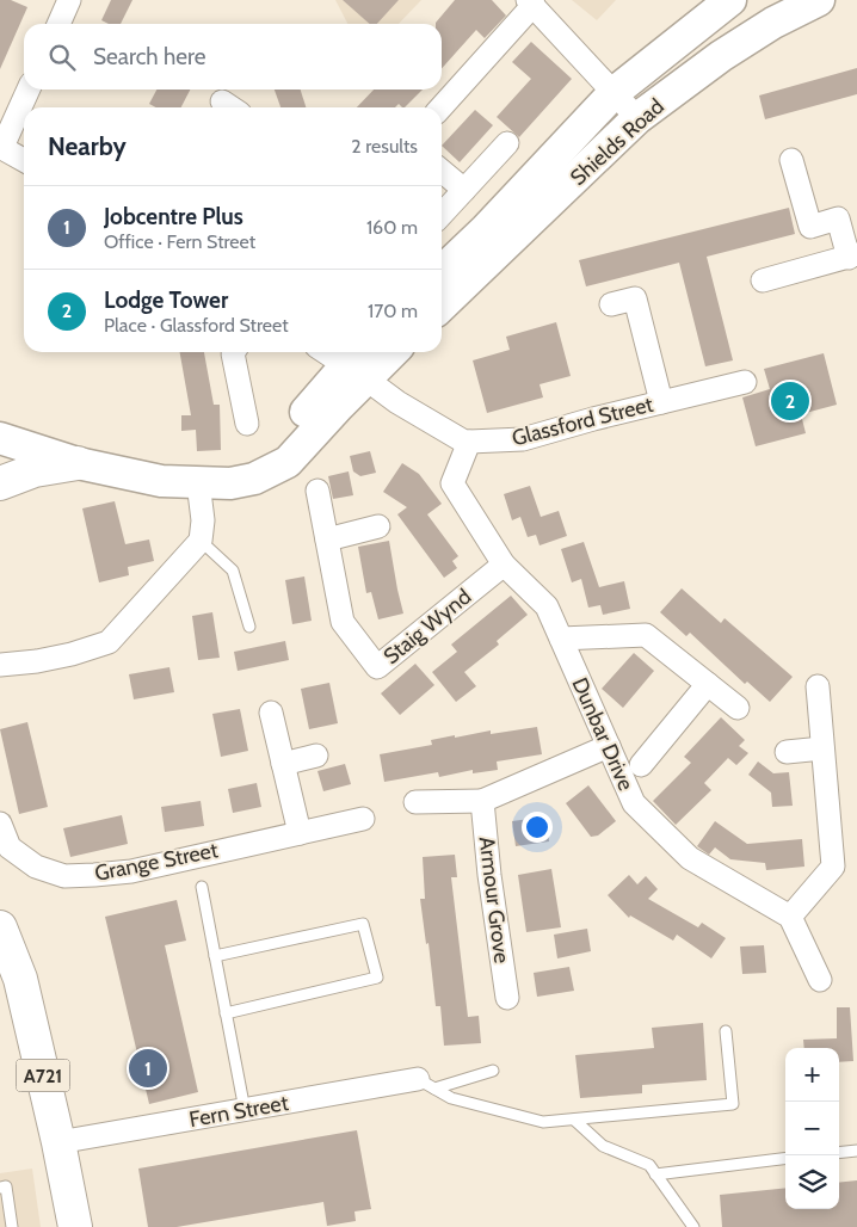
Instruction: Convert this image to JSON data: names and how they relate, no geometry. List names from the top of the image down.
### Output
{
  "streets": {
    "main road": ["Shields Road", "A721"],
    "street": [
      "Glassford Street",
      "Staig Wynd",
      "Dunbar Drive",
      "Grange Street",
      "Armour Grove",
      "Fern Street"
    ]
  },
  "crossings": [
    ["Glassford Street", "Dunbar Drive"],
    ["Staig Wynd", "Dunbar Drive"],
    ["A721", "Fern Street"]
  ],
  "page": {
    "search": "Search here",
    "heading": ["Nearby", "2 results"],
    "list": [
      {
        "mark": "1",
        "name": "Jobcentre Plus",
        "note": "Office · Fern Street",
        "value": "160 m"
      },
      {
        "mark": "2",
        "name": "Lodge Tower",
        "note": "Place · Glassford Street",
        "value": "170 m"
      }
    ],
    "pins": ["2", "1"],
    "map_buttons": ["+", "−"]
  }
}
